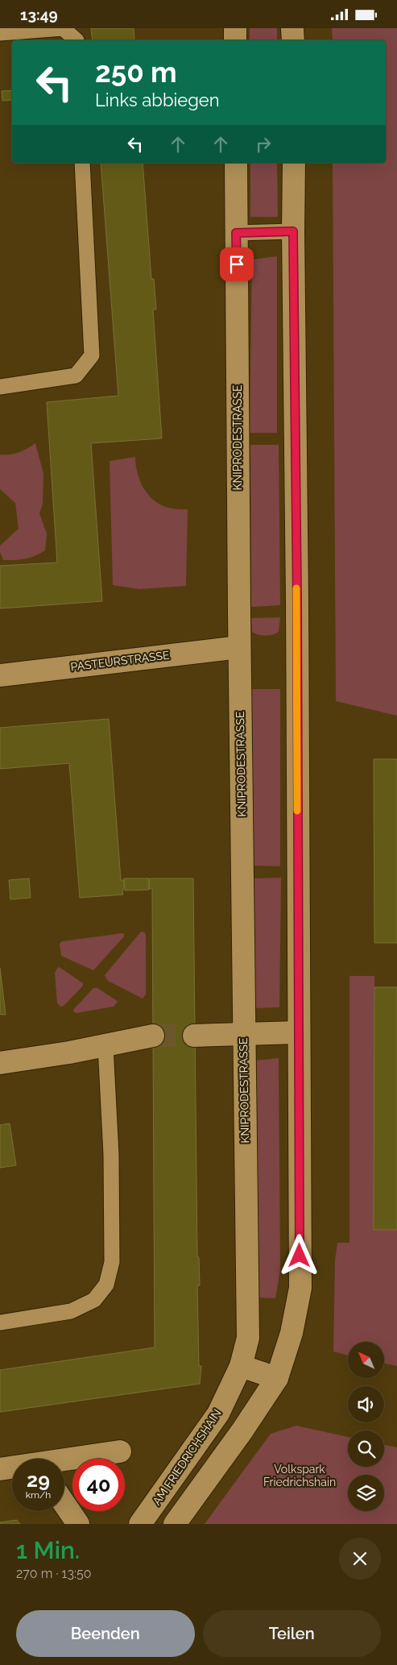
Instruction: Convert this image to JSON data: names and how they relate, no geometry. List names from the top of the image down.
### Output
{
  "streets": {
    "street": ["KNIPRODESTRASSE", "PASTEURSTRASSE", "AM FRIEDRICHSHAIN"]
  },
  "crossings": [
    ["KNIPRODESTRASSE", "PASTEURSTRASSE"],
    ["KNIPRODESTRASSE", "AM FRIEDRICHSHAIN"]
  ],
  "parks": ["Volkspark Friedrichshain"],
  "north": "top left",
  "page": {
    "status": "13:49",
    "turn": ["250 m", "Links abbiegen"],
    "speed": "29 km/h",
    "limit": "40",
    "heading": ["1 Min.", "270 m · 13:50"],
    "buttons": ["Beenden", "Teilen"]
  }
}
